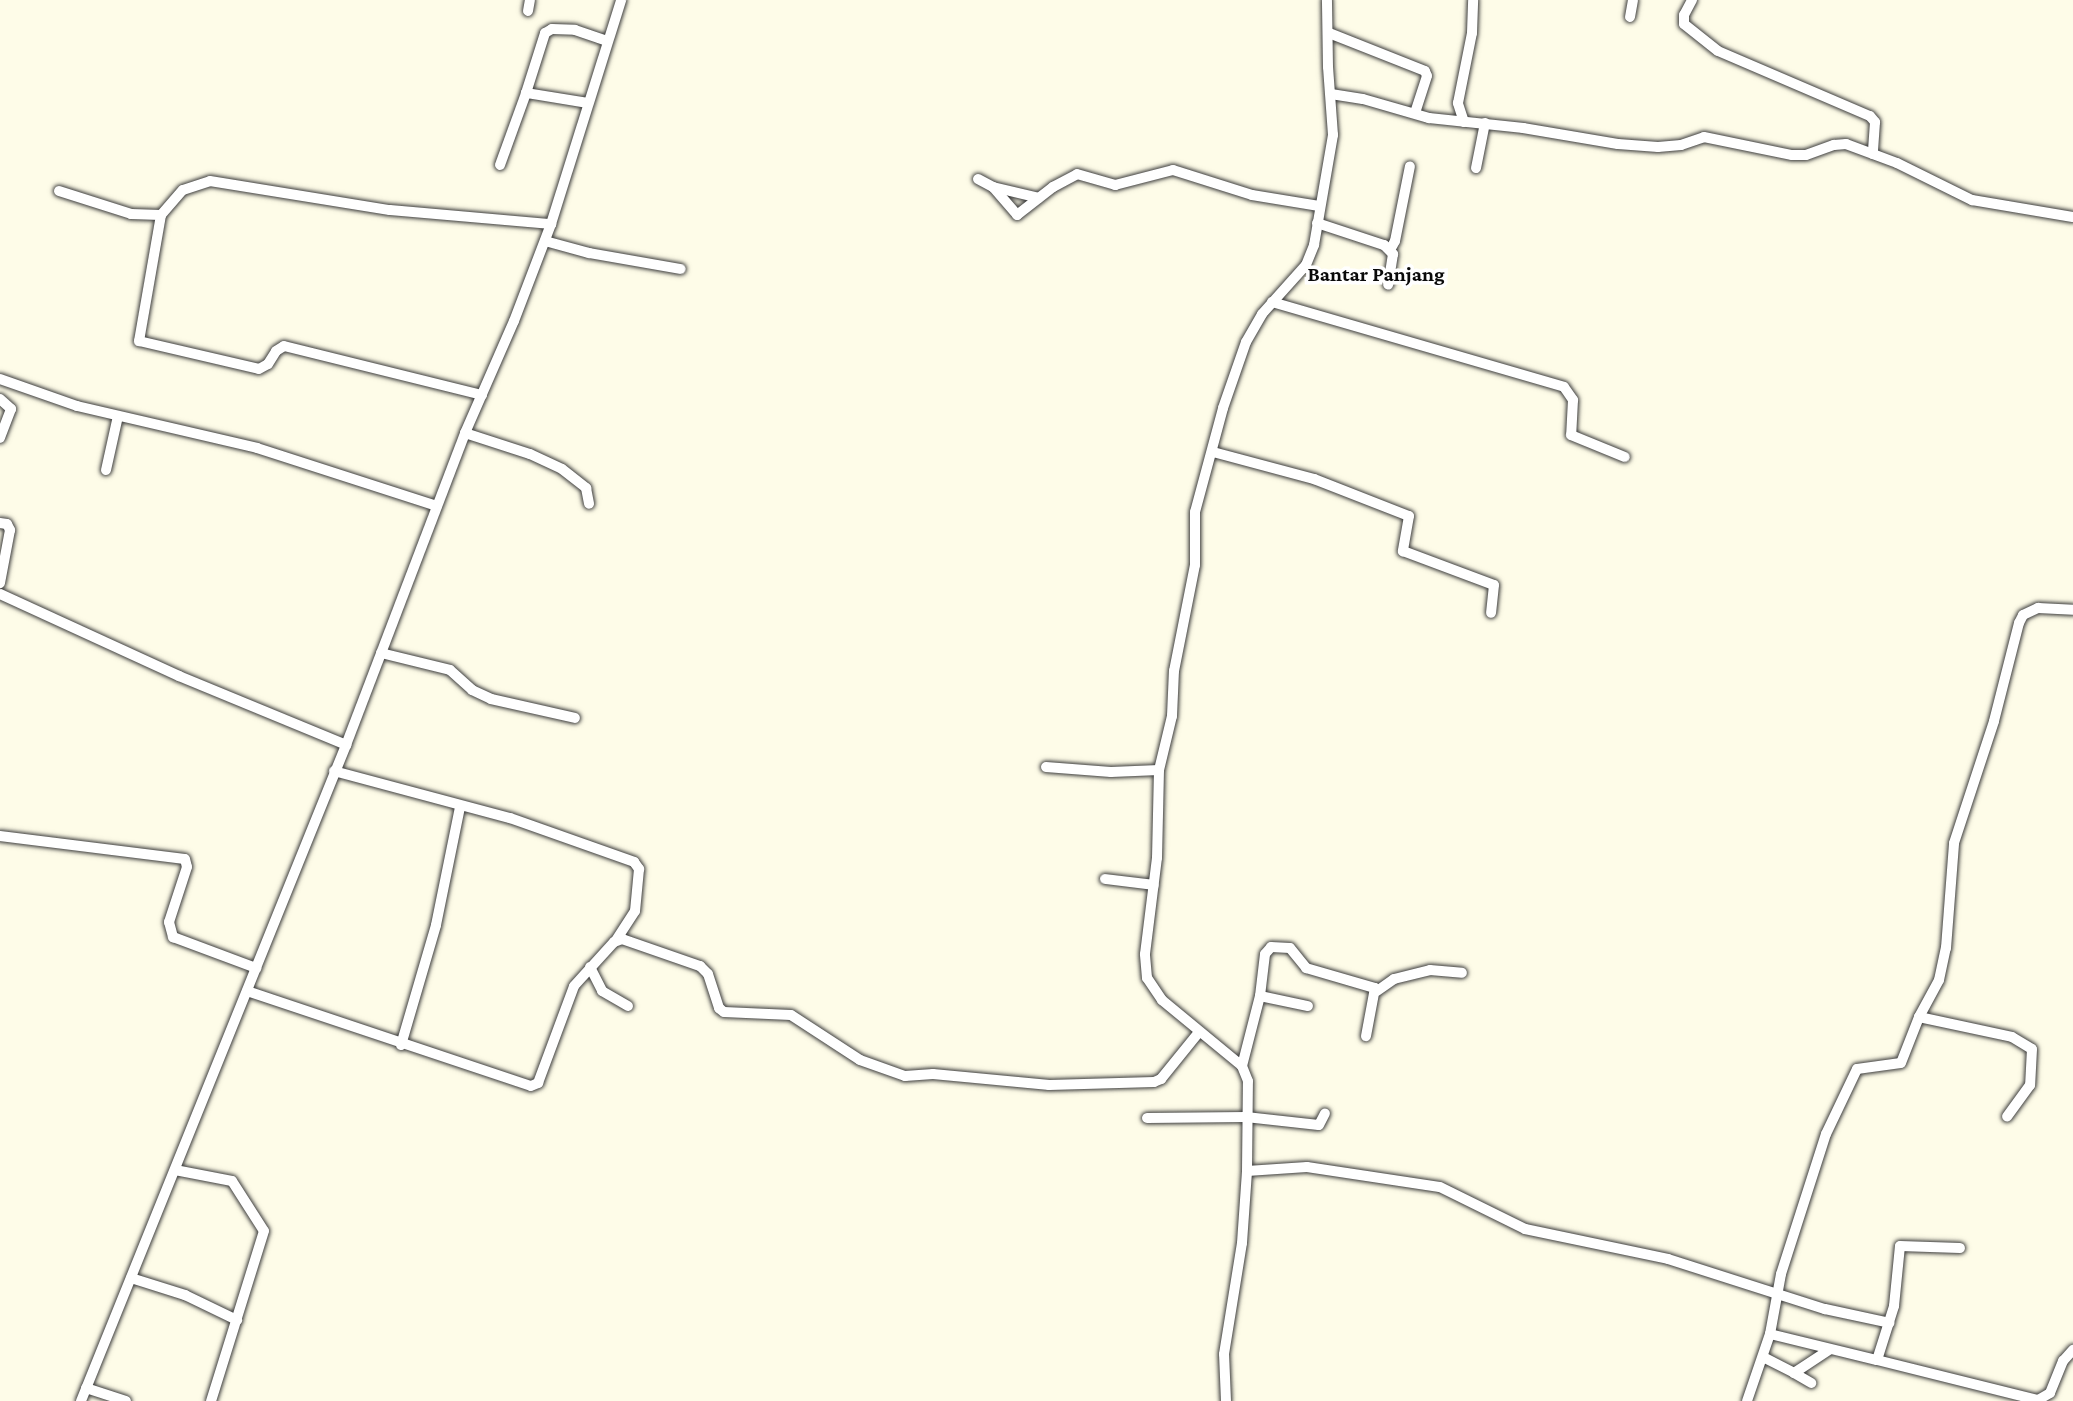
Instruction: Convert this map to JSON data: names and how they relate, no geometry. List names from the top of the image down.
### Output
{
  "districts": ["Bantar Panjang"]
}
